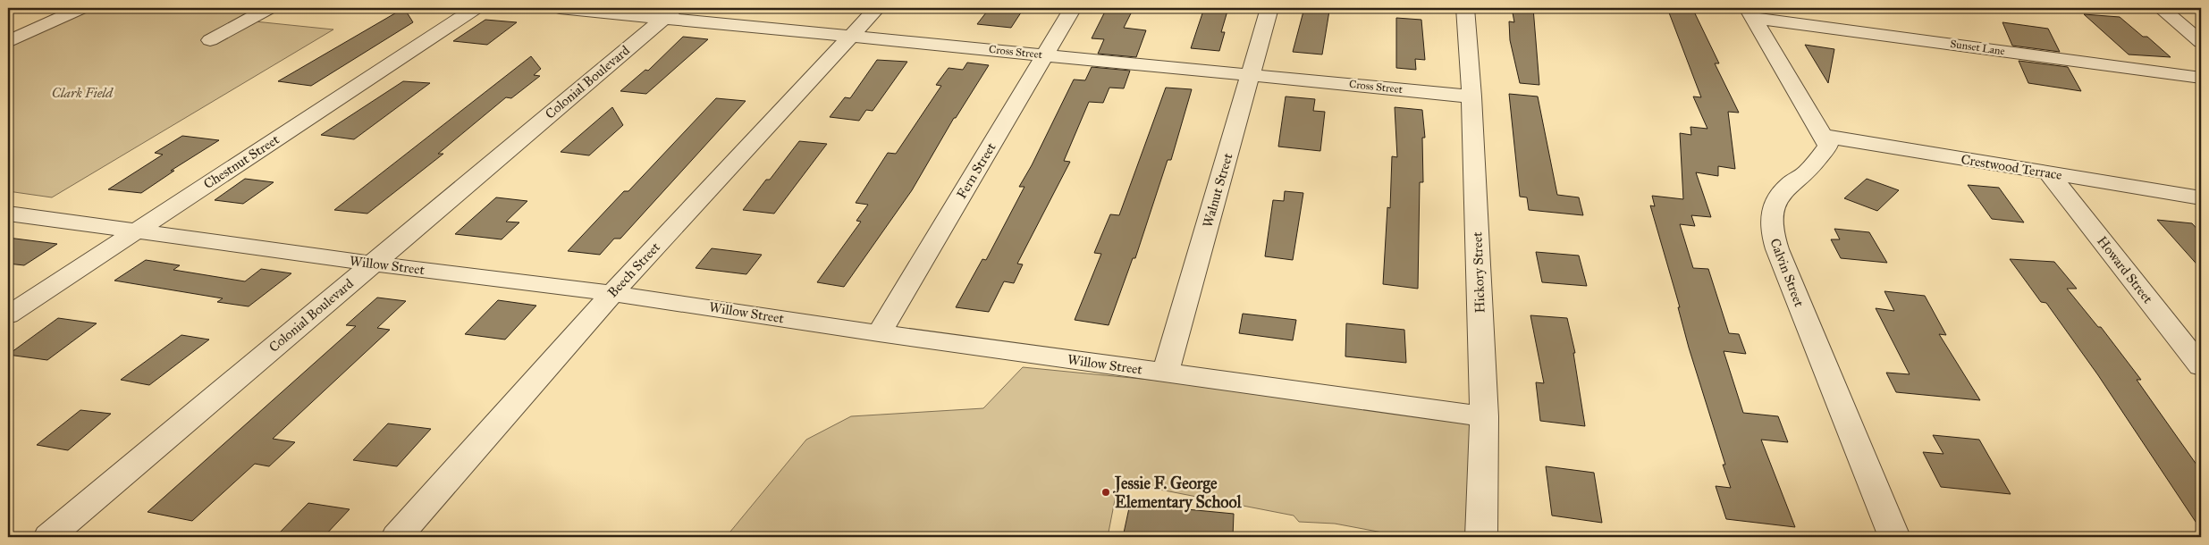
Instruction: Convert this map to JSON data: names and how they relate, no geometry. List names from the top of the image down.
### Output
{
  "streets": {
    "street": [
      "Sunset Lane",
      "Cross Street",
      "Colonial Boulevard",
      "Chestnut Street",
      "Crestwood Terrace",
      "Fern Street",
      "Walnut Street",
      "Willow Street",
      "Beech Street",
      "Howard Street",
      "Hickory Street",
      "Calvin Street"
    ]
  },
  "crossings": [
    ["Cross Street", "Colonial Boulevard"],
    ["Cross Street", "Fern Street"],
    ["Cross Street", "Walnut Street"],
    ["Cross Street", "Beech Street"],
    ["Cross Street", "Hickory Street"],
    ["Colonial Boulevard", "Willow Street"],
    ["Chestnut Street", "Willow Street"],
    ["Crestwood Terrace", "Howard Street"],
    ["Crestwood Terrace", "Calvin Street"],
    ["Fern Street", "Willow Street"],
    ["Walnut Street", "Willow Street"],
    ["Willow Street", "Beech Street"],
    ["Willow Street", "Hickory Street"]
  ],
  "parks": ["Clark Field"],
  "places": ["Jessie F. George Elementary School"]
}
